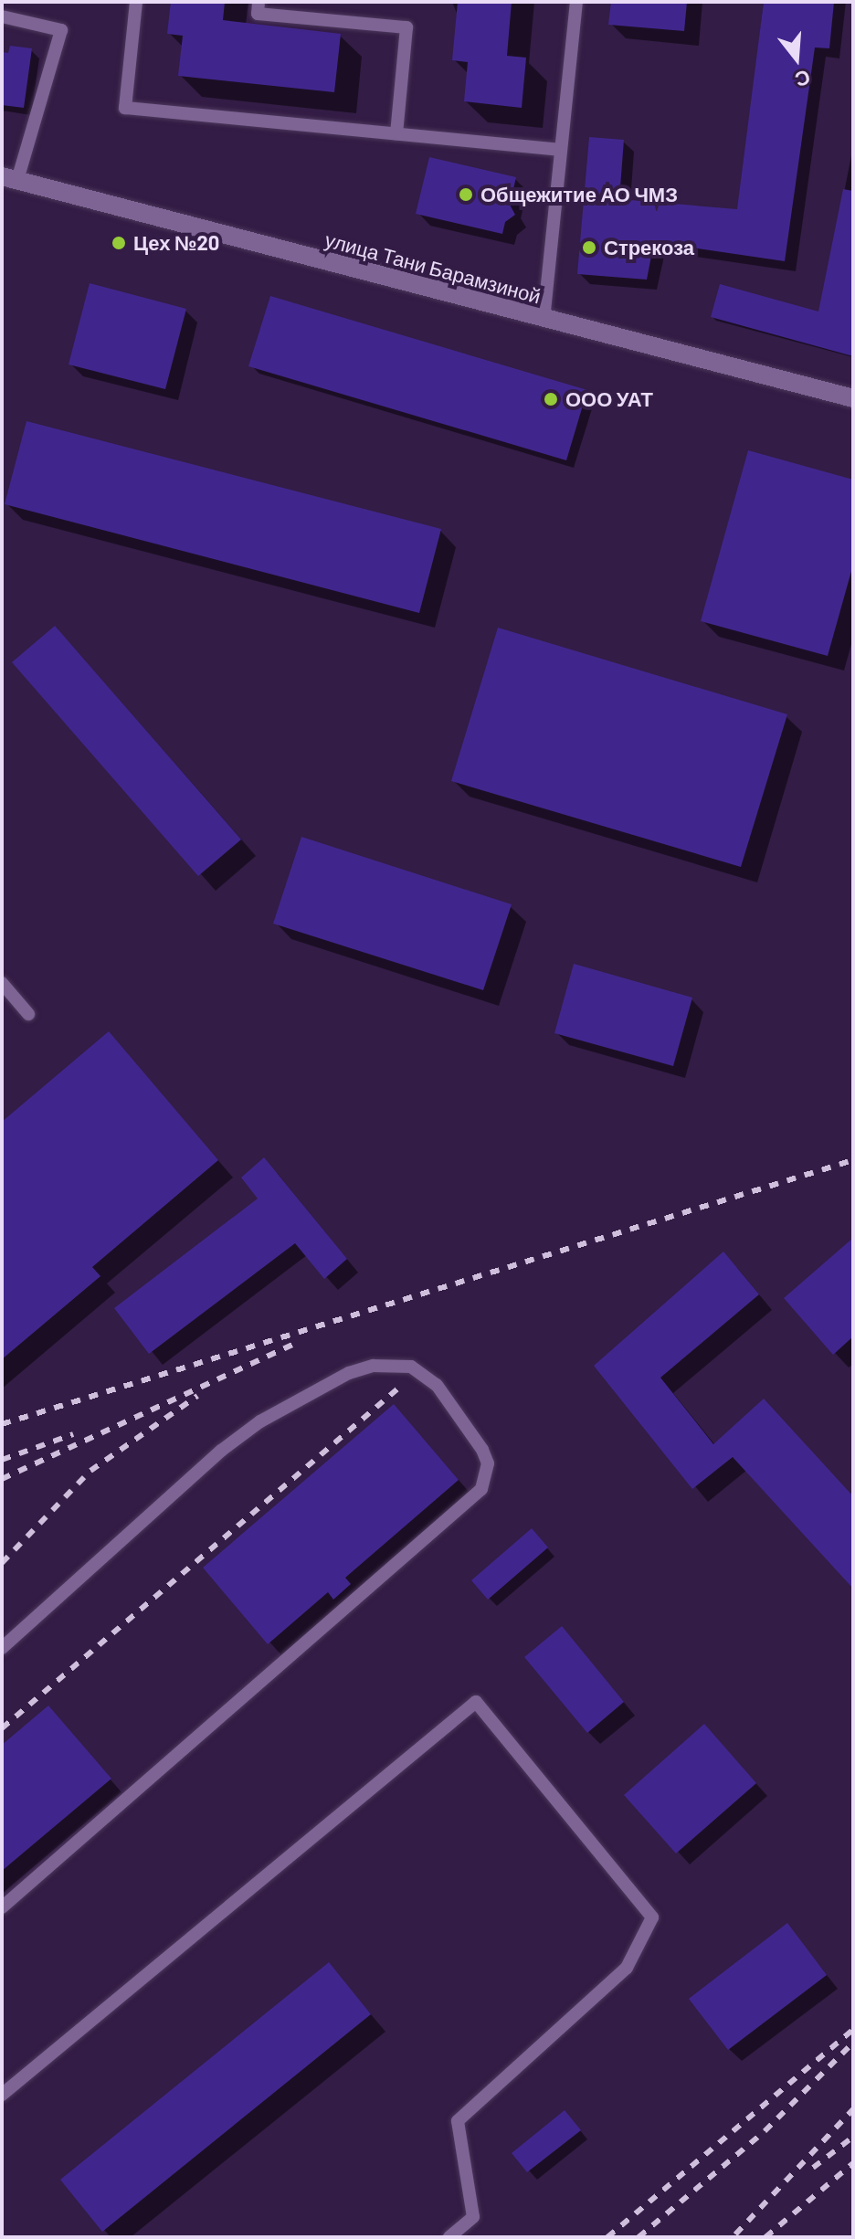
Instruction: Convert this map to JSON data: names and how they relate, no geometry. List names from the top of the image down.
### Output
{
  "streets": {
    "street": ["улица Тани Барамзиной"]
  },
  "places": [
    "Общежитие АО ЧМЗ",
    "Цех №20",
    "Стрекоза",
    "ООО УАТ"
  ],
  "north": "bottom"
}
